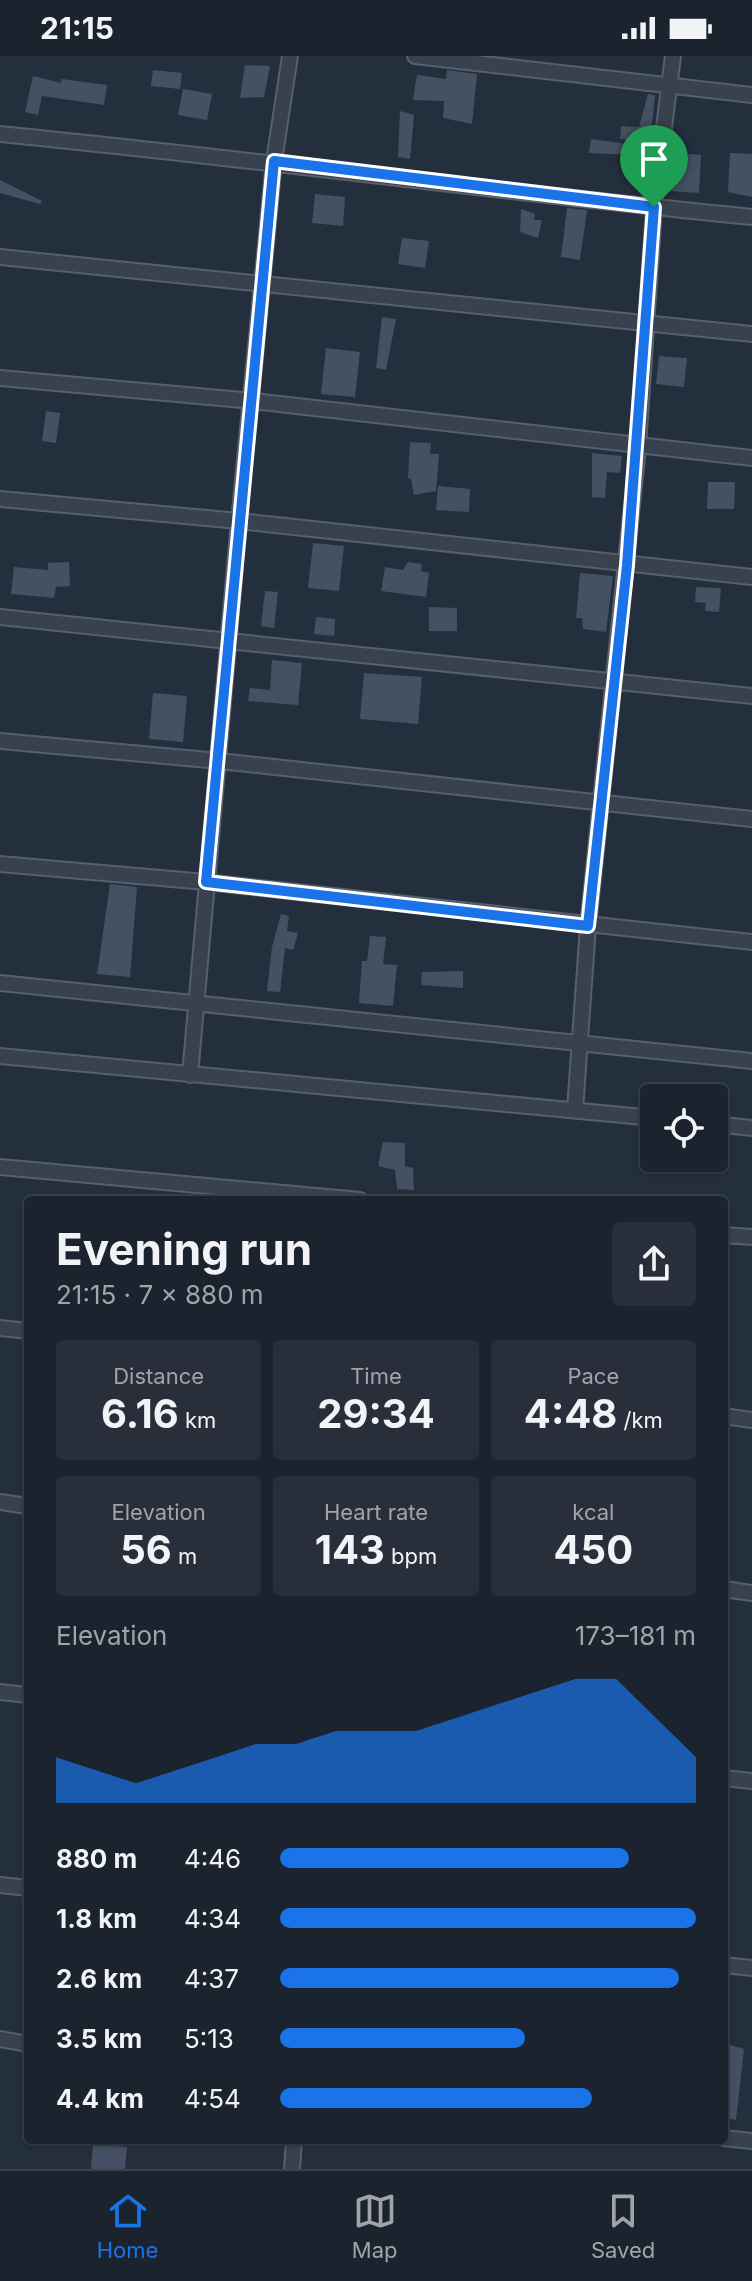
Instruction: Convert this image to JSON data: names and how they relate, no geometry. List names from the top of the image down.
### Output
{
  "page": {
    "status": "21:15",
    "heading": ["Evening run", "21:15 · 7 × 880 m"],
    "stats": [
      ["Distance", "6.16 km"],
      ["Time", "29:34"],
      ["Pace", "4:48 /km"],
      ["Elevation", "56 m"],
      ["Heart rate", "143 bpm"],
      ["kcal", "450"]
    ],
    "chart": ["Elevation", "173–181 m"],
    "list": [
      {
        "name": "880 m",
        "note": "4:46"
      },
      {
        "name": "1.8 km",
        "note": "4:34"
      },
      {
        "name": "2.6 km",
        "note": "4:37"
      },
      {
        "name": "3.5 km",
        "note": "5:13"
      },
      {
        "name": "4.4 km",
        "note": "4:54"
      }
    ],
    "tabs": ["Home", "Map", "Saved"]
  }
}
